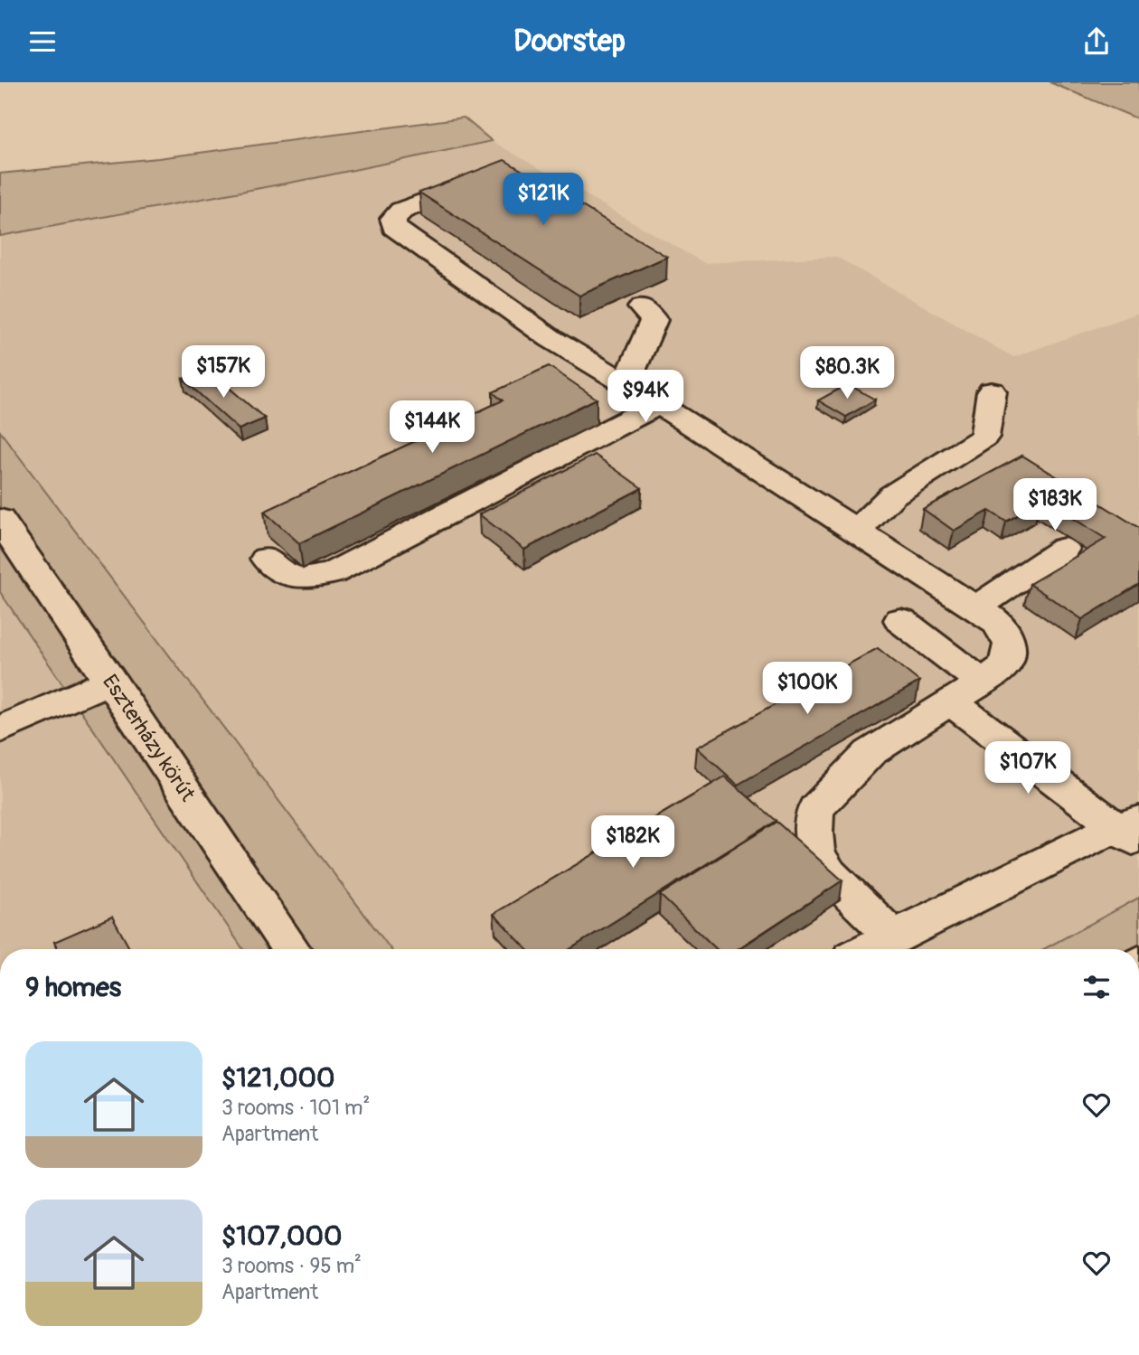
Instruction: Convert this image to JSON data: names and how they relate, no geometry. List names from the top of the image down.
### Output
{
  "streets": {
    "street": ["Eszterházy körút"]
  },
  "page": {
    "header": "Doorstep",
    "price": [
      "$121K",
      "$157K",
      "$80.3K",
      "$94K",
      "$144K",
      "$183K",
      "$100K",
      "$107K",
      "$182K"
    ],
    "heading": "9 homes",
    "list": [
      {
        "name": "$121,000",
        "note": "3 rooms · 101 m² · Apartment"
      },
      {
        "name": "$107,000",
        "note": "3 rooms · 95 m² · Apartment"
      }
    ]
  }
}
